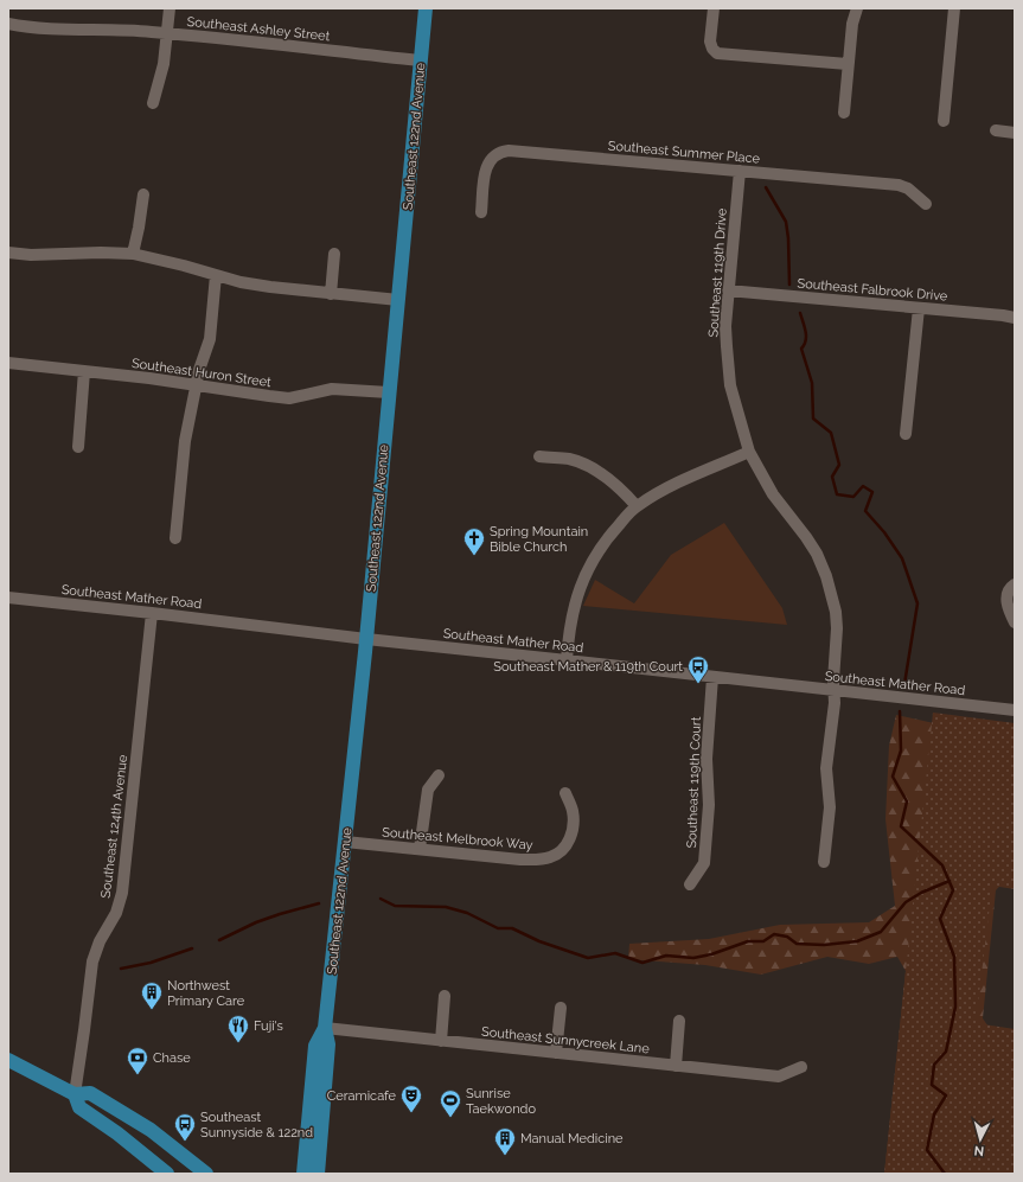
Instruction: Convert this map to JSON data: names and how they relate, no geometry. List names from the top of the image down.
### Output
{
  "streets": {
    "main road": ["Southeast 122nd Avenue"],
    "street": [
      "Southeast Ashley Street",
      "Southeast Summer Place",
      "Southeast 119th Drive",
      "Southeast Falbrook Drive",
      "Southeast Huron Street",
      "Southeast Mather Road",
      "Southeast 119th Court",
      "Southeast 124th Avenue",
      "Southeast Melbrook Way",
      "Southeast Sunnycreek Lane"
    ]
  },
  "crossings": [
    ["Southeast Ashley Street", "Southeast 122nd Avenue"],
    ["Southeast 122nd Avenue", "Southeast Huron Street"],
    ["Southeast 122nd Avenue", "Southeast Mather Road"],
    ["Southeast 122nd Avenue", "Southeast Melbrook Way"],
    ["Southeast 122nd Avenue", "Southeast Sunnycreek Lane"],
    ["Southeast Summer Place", "Southeast 119th Drive"],
    ["Southeast 119th Drive", "Southeast Falbrook Drive"],
    ["Southeast 119th Drive", "Southeast Mather Road"],
    ["Southeast Mather Road", "Southeast 119th Court"],
    ["Southeast Mather Road", "Southeast 124th Avenue"]
  ],
  "places": {
    "church": ["Spring Mountain Bible Church"],
    "bus stop": ["Southeast Mather & 119th Court", "Southeast Sunnyside & 122nd"],
    "building": ["Northwest Primary Care", "Manual Medicine"],
    "restaurant": ["Fuji's"],
    "bank": ["Chase"],
    "theatre": ["Ceramicafe"],
    "sports": ["Sunrise Taekwondo"]
  },
  "north": "bottom"
}
